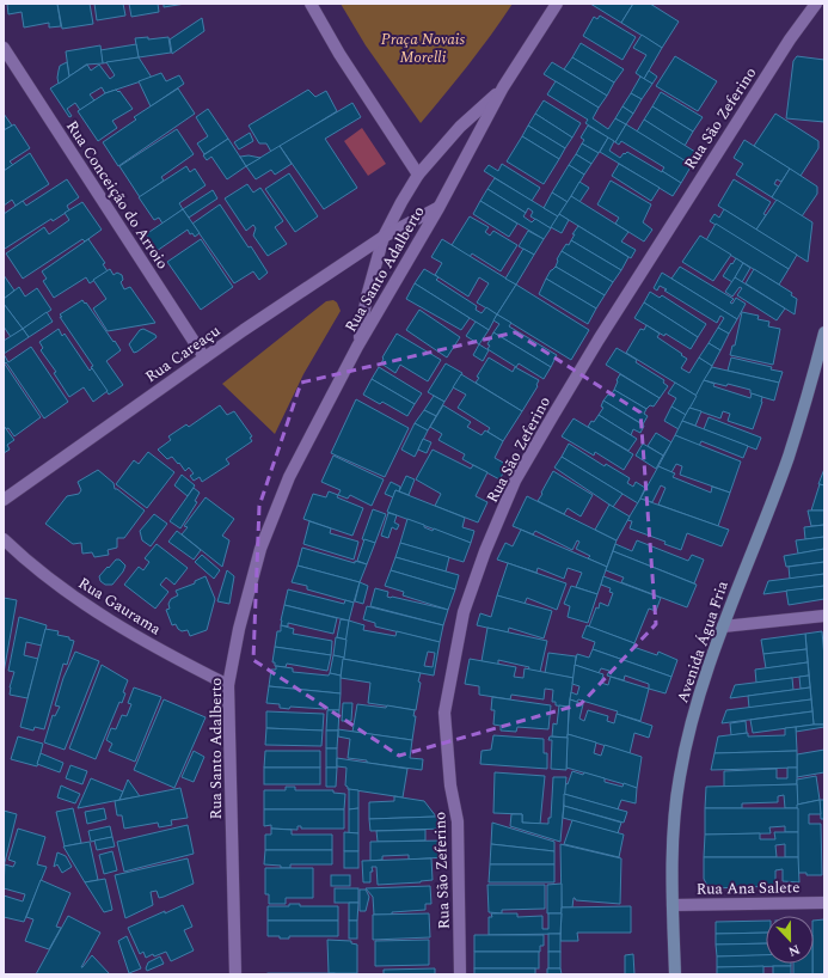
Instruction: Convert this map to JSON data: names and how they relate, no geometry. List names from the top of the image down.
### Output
{
  "streets": {
    "main road": ["Avenida Água Fria"],
    "street": [
      "Rua São Zeferino",
      "Rua Conceição do Arroio",
      "Rua Santo Adalberto",
      "Rua Careaçu",
      "Rua Gaurama",
      "Rua Ana Salete"
    ]
  },
  "crossings": [
    ["Rua Conceição do Arroio", "Rua Careaçu"],
    ["Rua Santo Adalberto", "Rua Careaçu"],
    ["Rua Santo Adalberto", "Rua Gaurama"],
    ["Avenida Água Fria", "Rua Ana Salete"]
  ],
  "parks": ["Praça Novais Morelli"],
  "north": "bottom"
}
